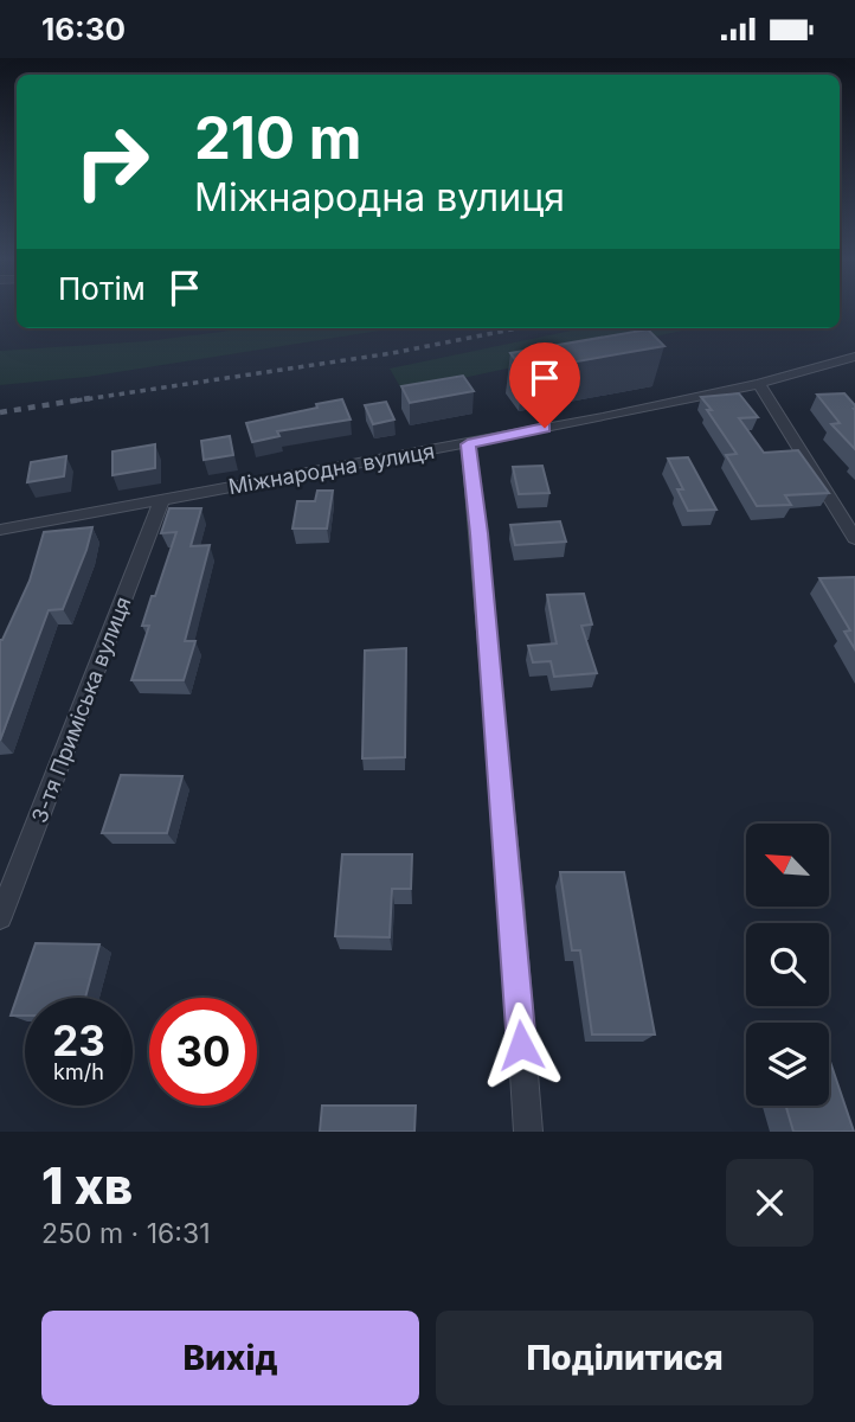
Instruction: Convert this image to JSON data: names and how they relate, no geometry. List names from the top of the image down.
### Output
{
  "streets": {
    "street": ["Міжнародна вулиця", "3-тя Приміська вулиця"]
  },
  "crossings": [
    ["Міжнародна вулиця", "3-тя Приміська вулиця"]
  ],
  "north": "top left",
  "page": {
    "status": "16:30",
    "turn": ["210 m", "Міжнародна вулиця"],
    "then": "Потім",
    "speed": "23 km/h",
    "limit": "30",
    "heading": ["1 хв", "250 m · 16:31"],
    "buttons": ["Вихід", "Поділитися"]
  }
}
